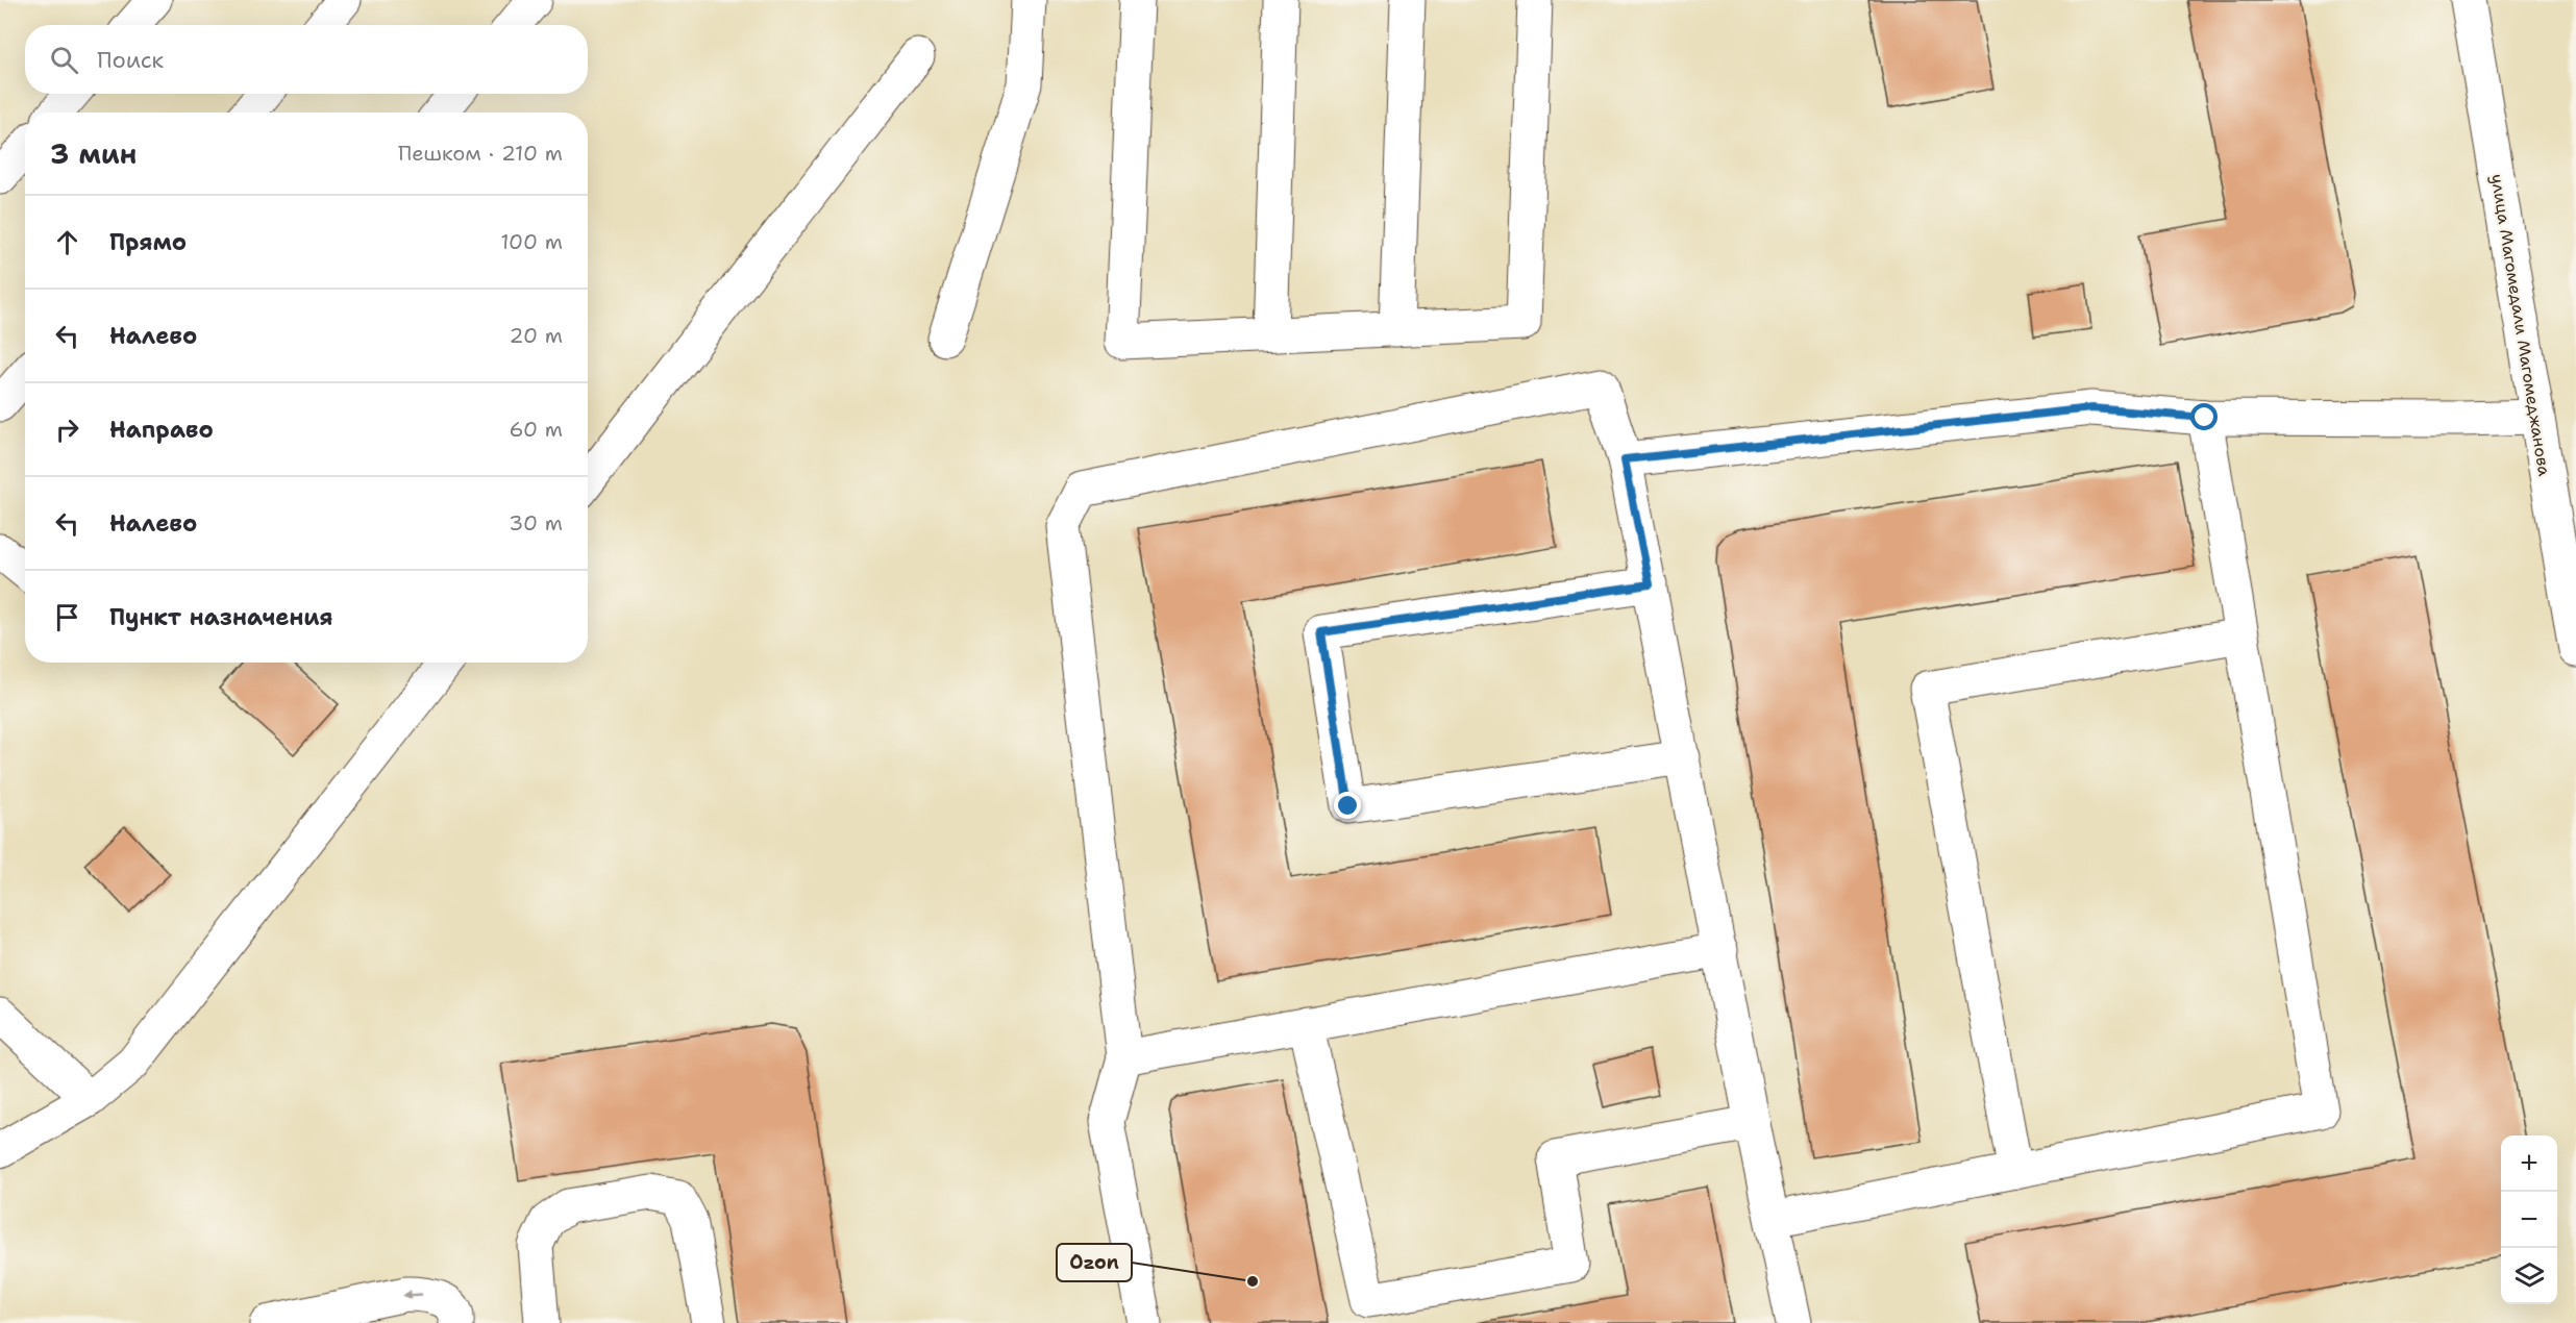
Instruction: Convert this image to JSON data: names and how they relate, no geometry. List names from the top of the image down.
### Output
{
  "streets": {
    "street": ["улица Магомедали Магомеджановa"]
  },
  "places": ["Ozon"],
  "page": {
    "search": "Поиск",
    "heading": ["3 мин", "Пешком · 210 m"],
    "list": [
      ["Прямо", "100 m"],
      ["Налево", "20 m"],
      ["Направо", "60 m"],
      ["Налево", "30 m"],
      "Пункт назначения"
    ],
    "map_buttons": ["+", "−"]
  }
}
